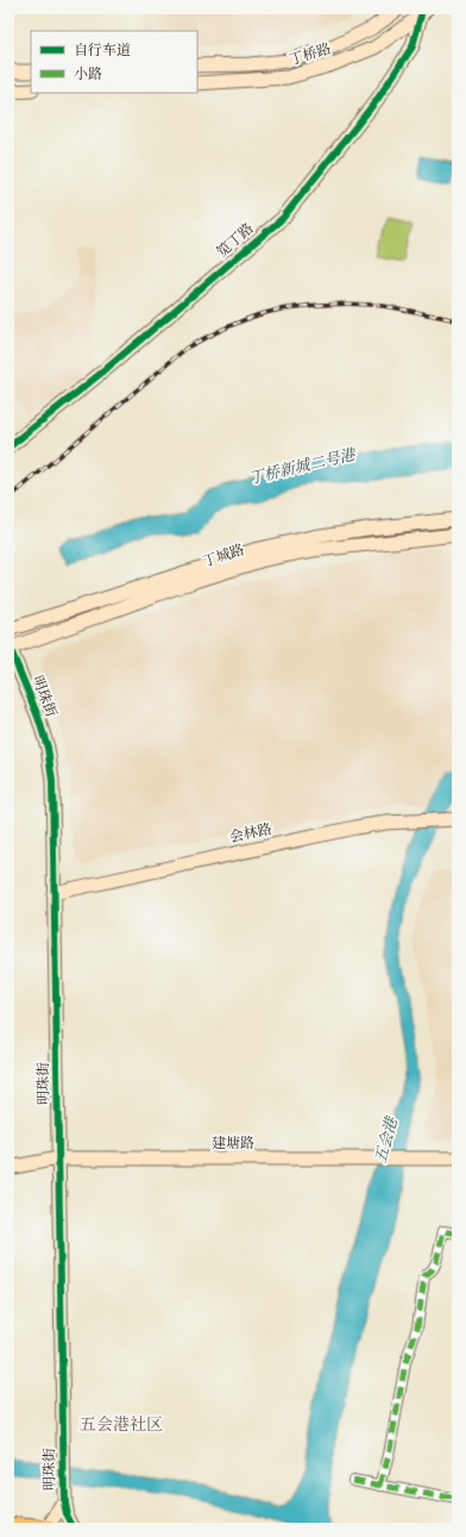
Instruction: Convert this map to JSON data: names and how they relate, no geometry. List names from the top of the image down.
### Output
{
  "streets": {
    "street": [
      "丁桥路",
      "笕丁路",
      "丁城路",
      "明珠街",
      "会林路",
      "建塘路"
    ]
  },
  "crossings": [
    ["丁桥路", "笕丁路"],
    ["丁城路", "明珠街"],
    ["明珠街", "会林路"],
    ["明珠街", "建塘路"]
  ],
  "districts": ["五会港社区"],
  "water": ["丁桥新城二号港", "五会港"],
  "legend": ["自行车道", "小路"]
}
